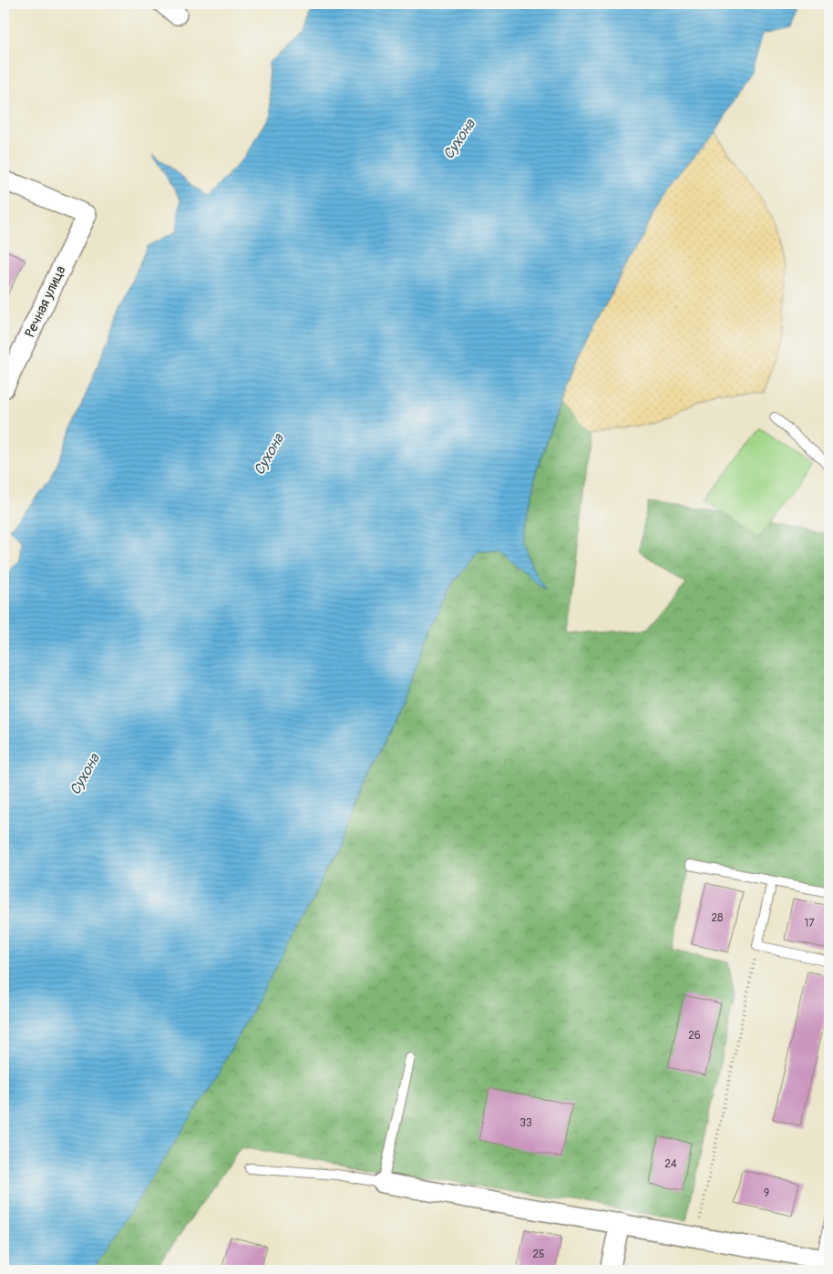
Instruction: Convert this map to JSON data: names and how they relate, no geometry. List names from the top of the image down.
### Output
{
  "streets": {
    "street": ["Речная улица"]
  },
  "water": ["Сухона"],
  "house_numbers": [
    "28",
    "17",
    "26",
    "33",
    "24",
    "9",
    "25"
  ]
}
